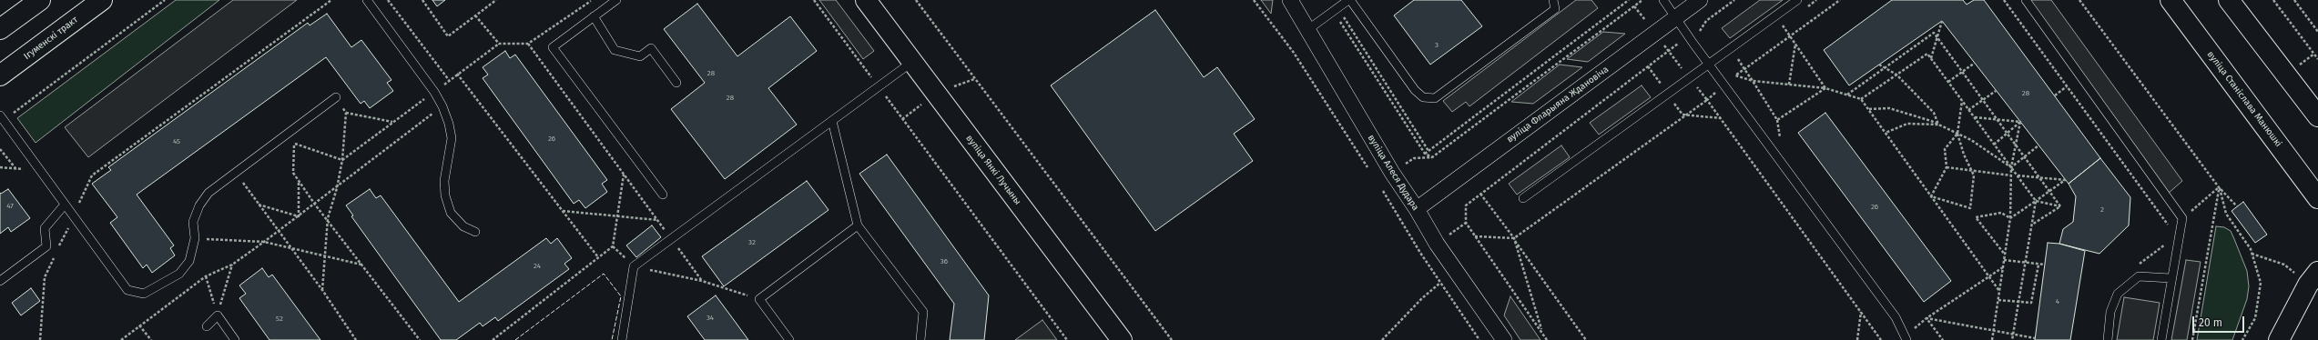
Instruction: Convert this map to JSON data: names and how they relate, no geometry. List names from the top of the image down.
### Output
{
  "streets": {
    "main road": ["Ігуменскі тракт", "вуліца Станіслава Манюшкі", "вуліца Янкі Лучыны"],
    "street": ["вуліца Фларыяна Ждановіча", "вуліца Алеся Дудара"]
  },
  "crossings": [
    ["вуліца Фларыяна Ждановіча", "вуліца Алеся Дудара"]
  ],
  "house_numbers": [
    "3",
    "28",
    "28",
    "28",
    "26",
    "45",
    "47",
    "26",
    "2",
    "32",
    "36",
    "24",
    "4",
    "34",
    "52"
  ],
  "scale_bar": "20 m"
}
